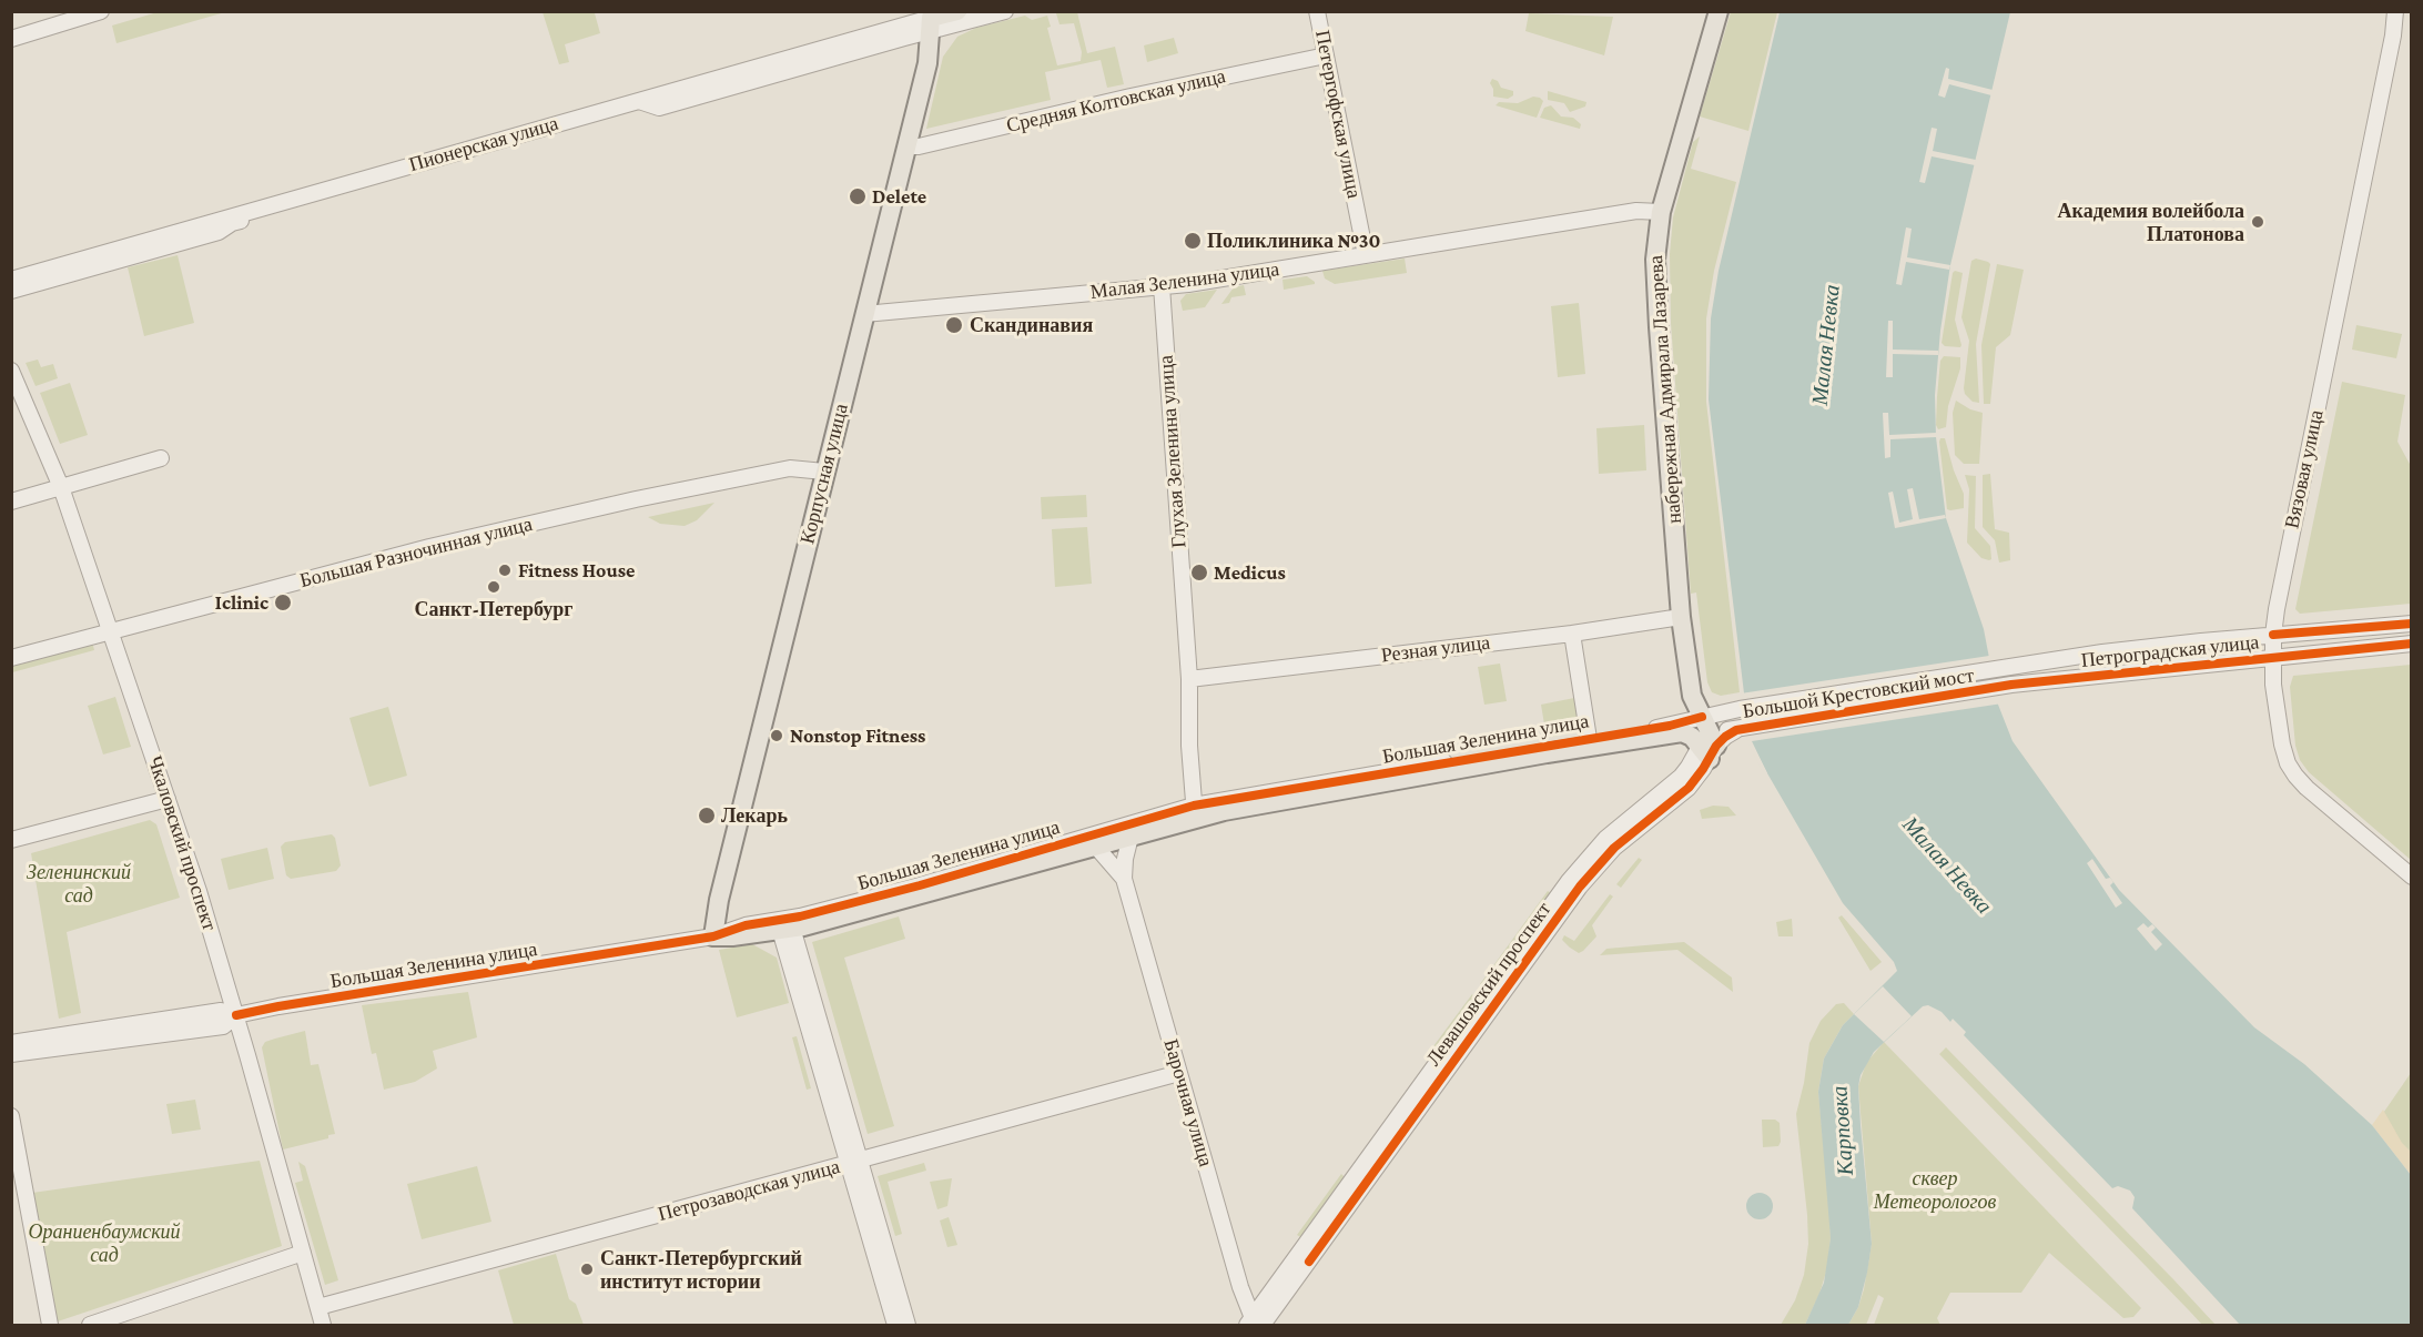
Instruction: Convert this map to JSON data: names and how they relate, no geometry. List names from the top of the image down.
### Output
{
  "streets": {
    "main road": [
      "Пионерская улица",
      "набережная Адмирала Лазарева",
      "Корпусная улица",
      "Большая Зеленина улица"
    ],
    "street": [
      "Средняя Колтовская улица",
      "Петергофская улица",
      "Малая Зеленина улица",
      "Глухая Зеленина улица",
      "Вязовая улица",
      "Большая Разночинная улица",
      "Резная улица",
      "Петроградская улица",
      "Большой Крестовский мост",
      "Чкаловский проспект",
      "Левашовский проспект",
      "Барочная улица",
      "Петрозаводская улица"
    ]
  },
  "crossings": [
    ["Средняя Колтовская улица", "Петергофская улица"],
    ["Средняя Колтовская улица", "Корпусная улица"],
    ["Петергофская улица", "Малая Зеленина улица"],
    ["Пионерская улица", "Корпусная улица"],
    ["Малая Зеленина улица", "набережная Адмирала Лазарева"],
    ["Малая Зеленина улица", "Глухая Зеленина улица"],
    ["Малая Зеленина улица", "Корпусная улица"],
    ["набережная Адмирала Лазарева", "Резная улица"],
    ["набережная Адмирала Лазарева", "Большой Крестовский мост"],
    ["набережная Адмирала Лазарева", "Большая Зеленина улица"],
    ["набережная Адмирала Лазарева", "Левашовский проспект"],
    ["Глухая Зеленина улица", "Резная улица"],
    ["Глухая Зеленина улица", "Большая Зеленина улица"],
    ["Вязовая улица", "Петроградская улица"],
    ["Корпусная улица", "Большая Разночинная улица"],
    ["Корпусная улица", "Большая Зеленина улица"],
    ["Большая Разночинная улица", "Чкаловский проспект"],
    ["Петроградская улица", "Большой Крестовский мост"],
    ["Большой Крестовский мост", "Большая Зеленина улица"],
    ["Большой Крестовский мост", "Левашовский проспект"],
    ["Большая Зеленина улица", "Чкаловский проспект"],
    ["Большая Зеленина улица", "Левашовский проспект"],
    ["Большая Зеленина улица", "Барочная улица"],
    ["Чкаловский проспект", "Петрозаводская улица"],
    ["Левашовский проспект", "Барочная улица"],
    ["Барочная улица", "Петрозаводская улица"]
  ],
  "water": ["Малая Невка", "Карповка"],
  "parks": ["Зеленинский сад", "сквер Метеорологов", "Ораниенбаумский сад"],
  "places": [
    "Delete",
    "Академия волейбола Платонова",
    "Поликлиника №30",
    "Скандинавия",
    "Fitness House",
    "Medicus",
    "Санкт-Петербург",
    "Iclinic",
    "Nonstop Fitness",
    "Лекарь",
    "Санкт-Петербургский институт истории"
  ]
}
